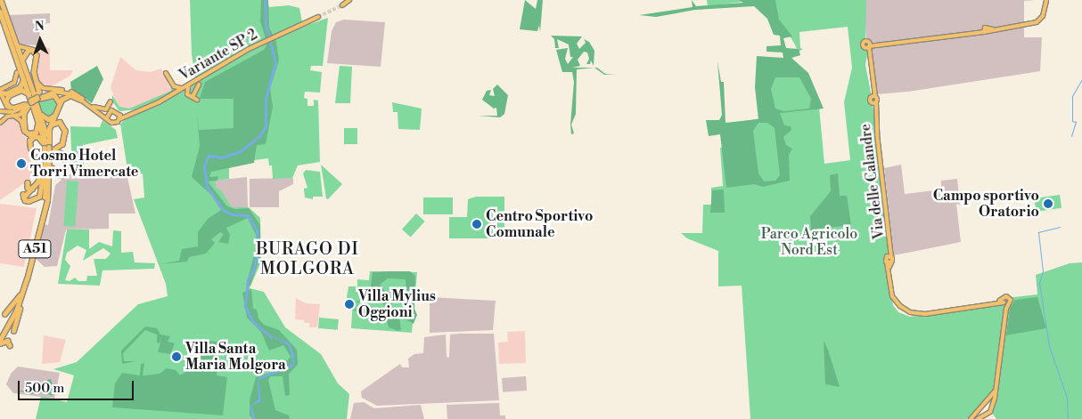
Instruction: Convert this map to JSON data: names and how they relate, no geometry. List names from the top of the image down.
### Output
{
  "streets": {
    "highway": ["A51"],
    "main road": ["Variante SP 2", "Via delle Calandre"]
  },
  "districts": ["BURAGO DI MOLGORA"],
  "parks": ["Parco Agricolo Nord Est"],
  "places": [
    "Cosmo Hotel Torri Vimercate",
    "Campo sportivo Oratorio",
    "Centro Sportivo Comunale",
    "Villa Mylius Oggioni",
    "Villa Santa Maria Molgora"
  ],
  "scale_bar": "500 m",
  "north": "top"
}
